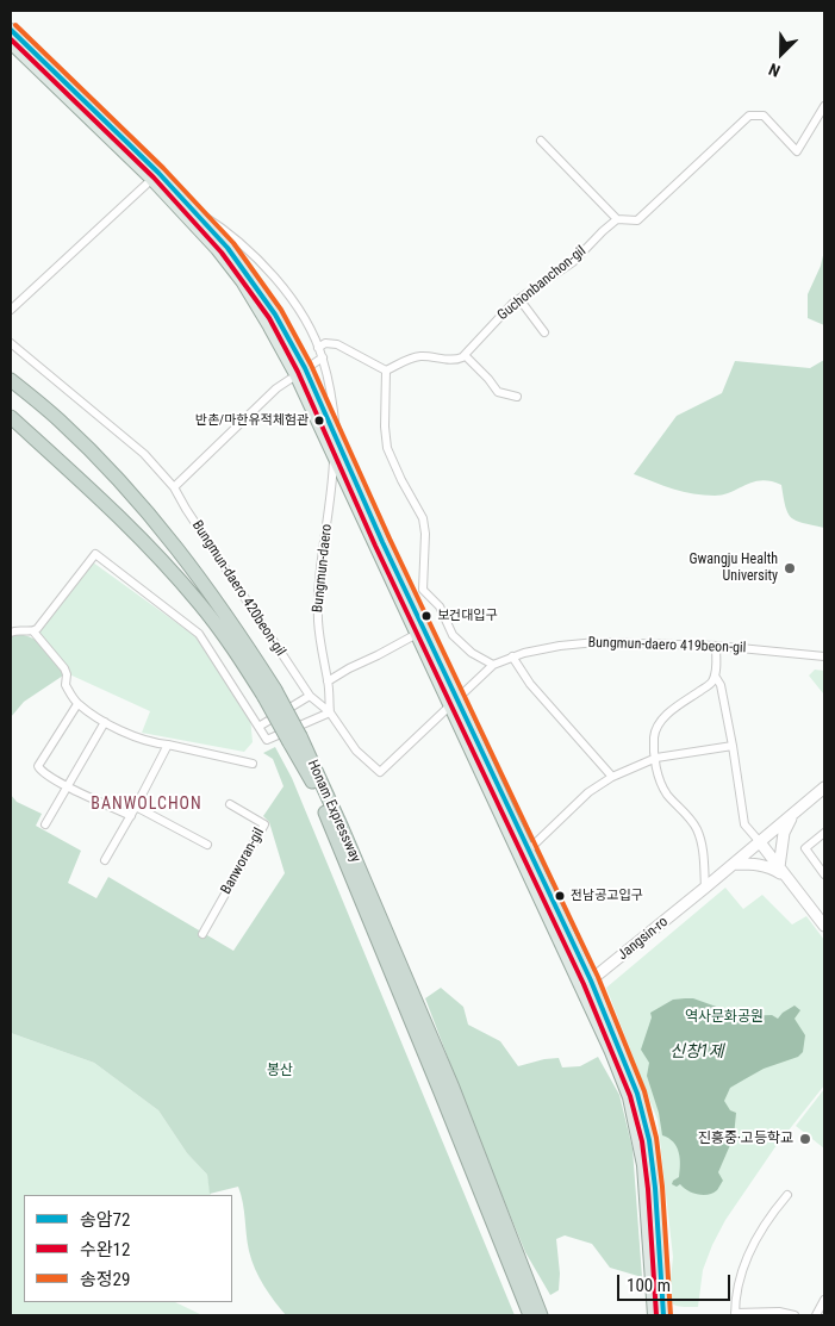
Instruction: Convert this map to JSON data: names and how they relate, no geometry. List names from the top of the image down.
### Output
{
  "streets": {
    "highway": ["Honam Expressway"],
    "main road": ["Bungmun-daero", "Jangsin-ro"],
    "street": [
      "Guchonbanchon-gil",
      "Bungmun-daero 420beon-gil",
      "Bungmun-daero 419beon-gil",
      "Banworan-gil"
    ]
  },
  "crossings": [
    ["Bungmun-daero", "Bungmun-daero 420beon-gil"],
    ["Bungmun-daero", "Bungmun-daero 419beon-gil"],
    ["Bungmun-daero", "Jangsin-ro"],
    ["Bungmun-daero 420beon-gil", "Bungmun-daero 419beon-gil"]
  ],
  "districts": ["BANWOLCHON"],
  "water": ["신창1제"],
  "parks": ["역사문화공원", "봉산"],
  "places": [
    "반촌/마한유적체험관",
    "Gwangju Health University",
    "보건대입구",
    "전남공고입구",
    "진흥중·고등학교"
  ],
  "lines": ["transit line 송정29", "transit line 송암72", "transit line 수완12"],
  "legend": ["송암72", "수완12", "송정29"],
  "scale_bar": "100 m",
  "north": "bottom left"
}
